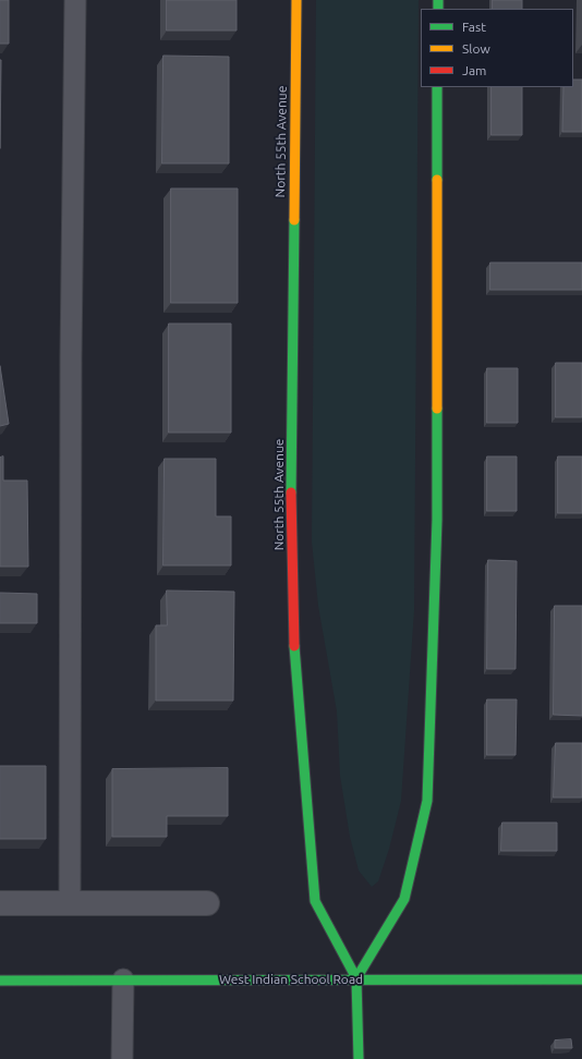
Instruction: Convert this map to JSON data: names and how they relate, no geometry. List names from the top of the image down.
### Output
{
  "streets": {
    "street": ["North 55th Avenue", "West Indian School Road"]
  },
  "crossings": [
    ["North 55th Avenue", "West Indian School Road"]
  ],
  "legend": ["Fast", "Slow", "Jam"]
}
